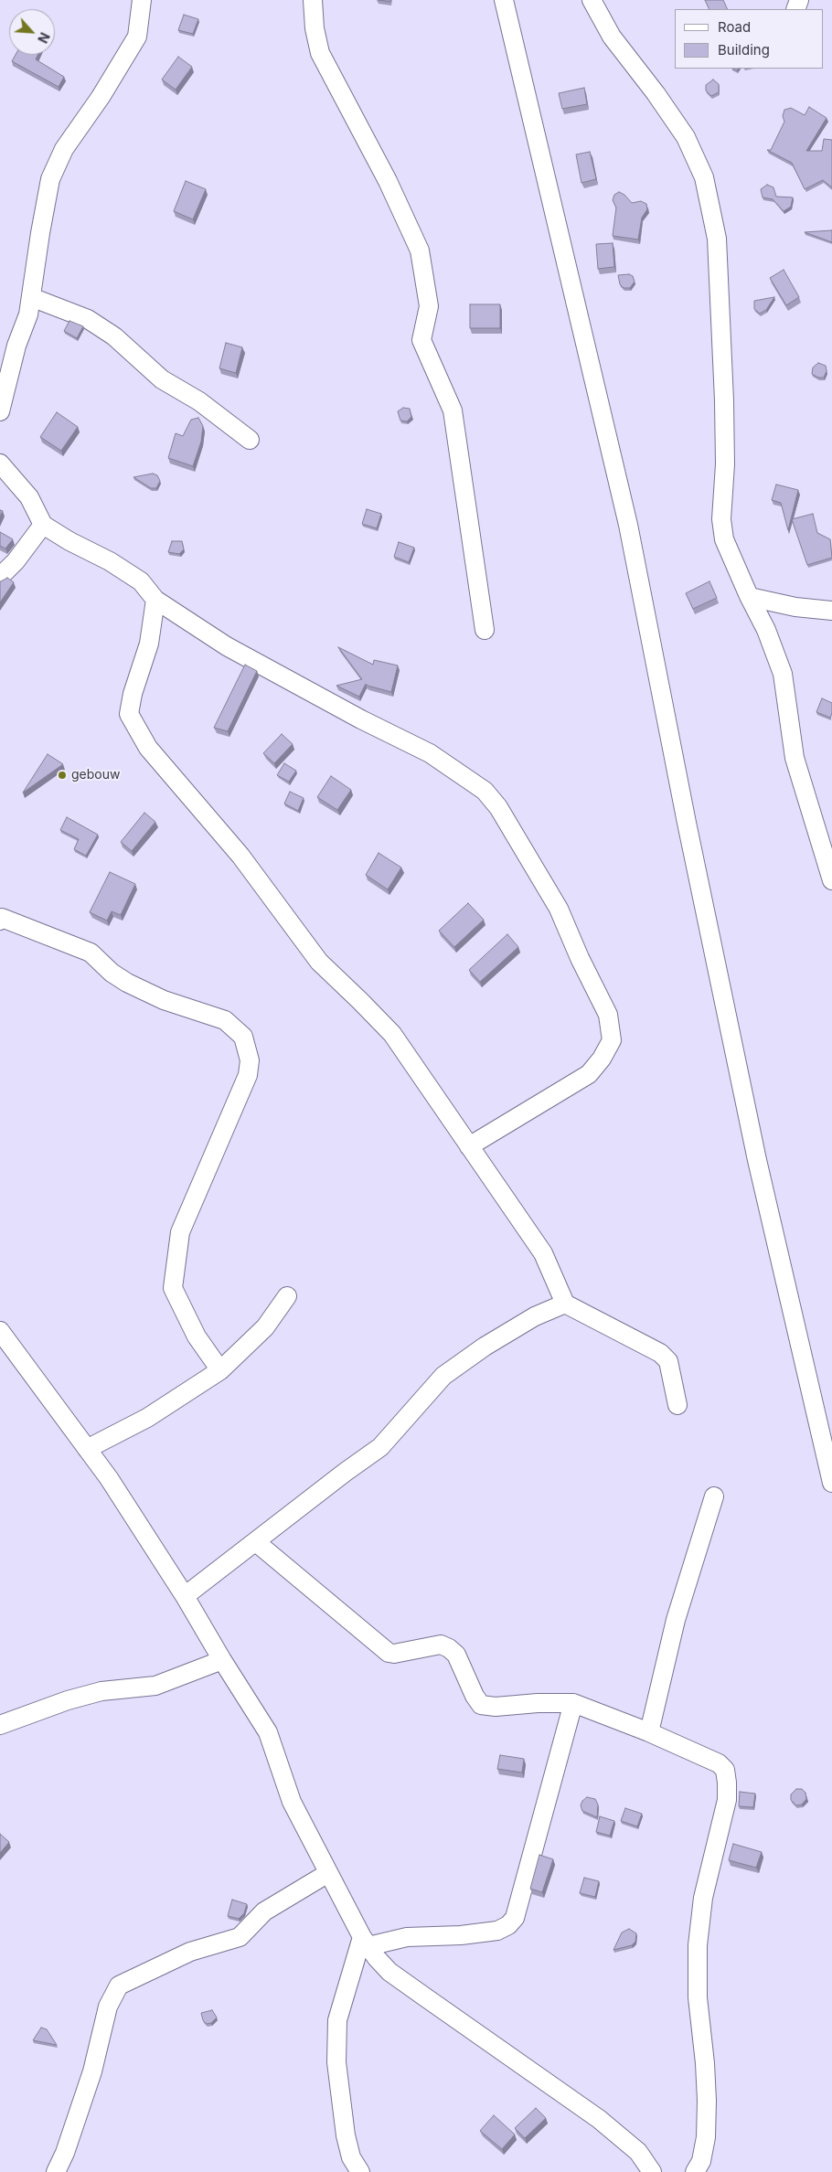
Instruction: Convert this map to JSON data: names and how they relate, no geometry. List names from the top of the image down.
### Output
{
  "places": ["gebouw"],
  "legend": ["Road", "Building"],
  "north": "bottom right"
}
